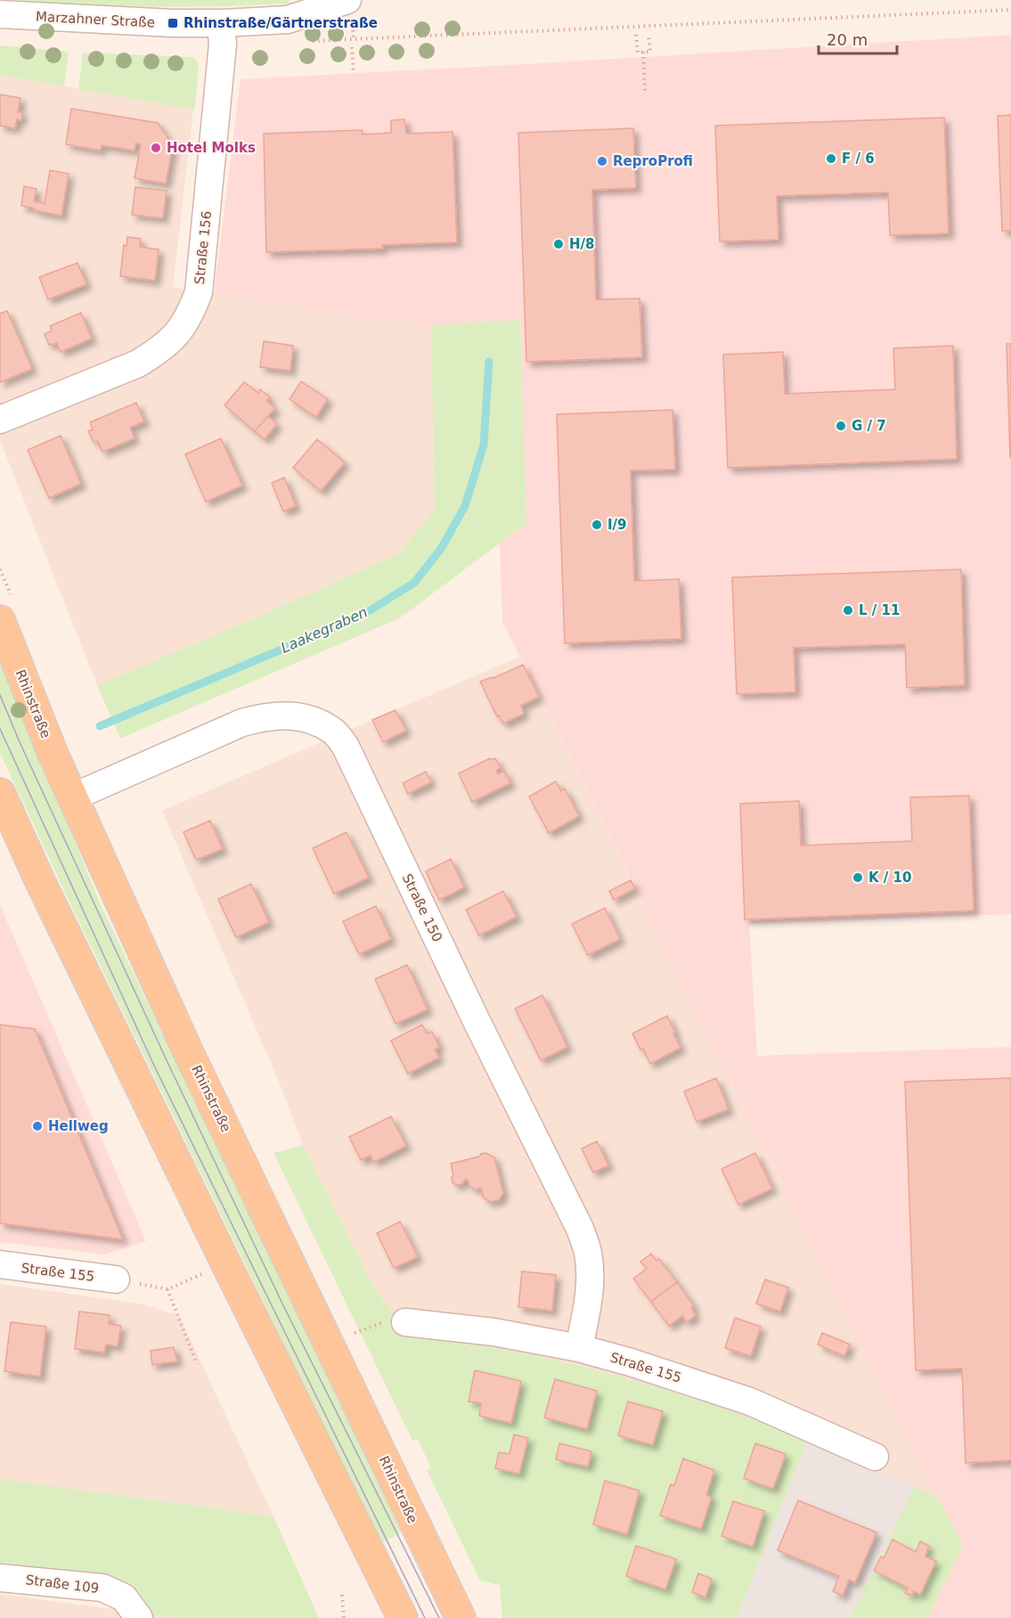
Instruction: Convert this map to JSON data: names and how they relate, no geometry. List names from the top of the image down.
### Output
{
  "streets": {
    "main road": ["Rhinstraße"],
    "street": [
      "Marzahner Straße",
      "Straße 156",
      "Straße 150",
      "Straße 155",
      "Straße 109"
    ]
  },
  "crossings": [
    ["Marzahner Straße", "Straße 156"],
    ["Rhinstraße", "Straße 150"],
    ["Straße 150", "Straße 155"]
  ],
  "water": ["Laakegraben"],
  "places": {
    "transit": ["Rhinstraße/Gärtnerstraße"],
    "other": [
      "Hotel Molks",
      "F / 6",
      "ReproProfi",
      "H/8",
      "G / 7",
      "I/9",
      "L / 11",
      "K / 10",
      "Hellweg"
    ]
  },
  "scale_bar": "20 m"
}
